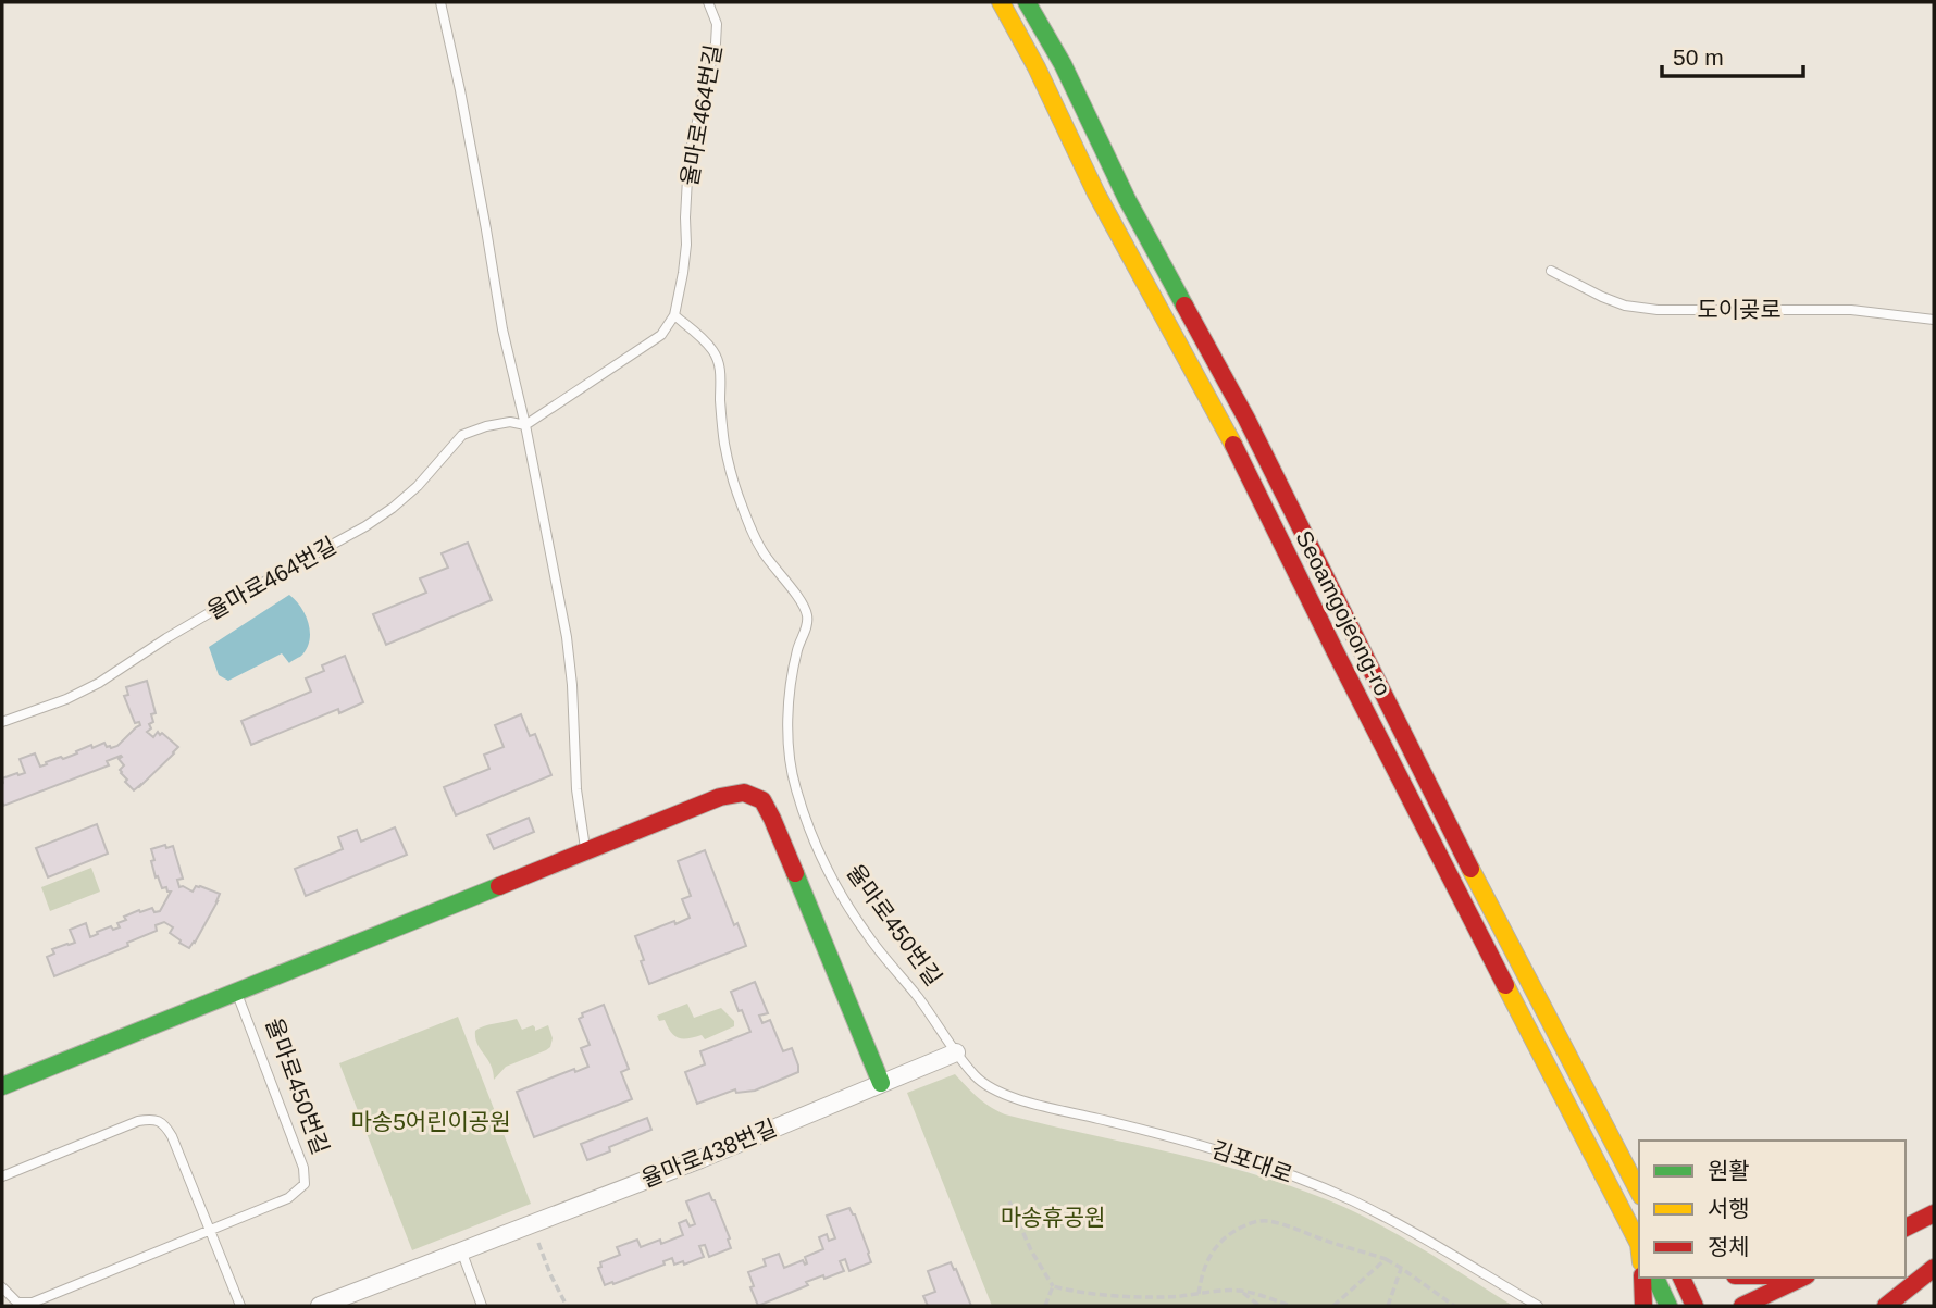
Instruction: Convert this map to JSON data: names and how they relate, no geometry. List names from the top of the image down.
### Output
{
  "streets": {
    "main road": ["Seoamgojeong-ro"],
    "street": ["율마로438번길"],
    "lane": [
      "율마로464번길",
      "도이곶로",
      "율마로450번길",
      "김포대로"
    ]
  },
  "crossings": [
    ["율마로464번길", "율마로450번길"],
    ["율마로450번길", "율마로438번길"],
    ["율마로450번길", "김포대로"],
    ["율마로438번길", "김포대로"]
  ],
  "parks": ["마송5어린이공원", "마송휴공원"],
  "legend": ["원활", "서행", "정체"],
  "scale_bar": "50 m"
}
